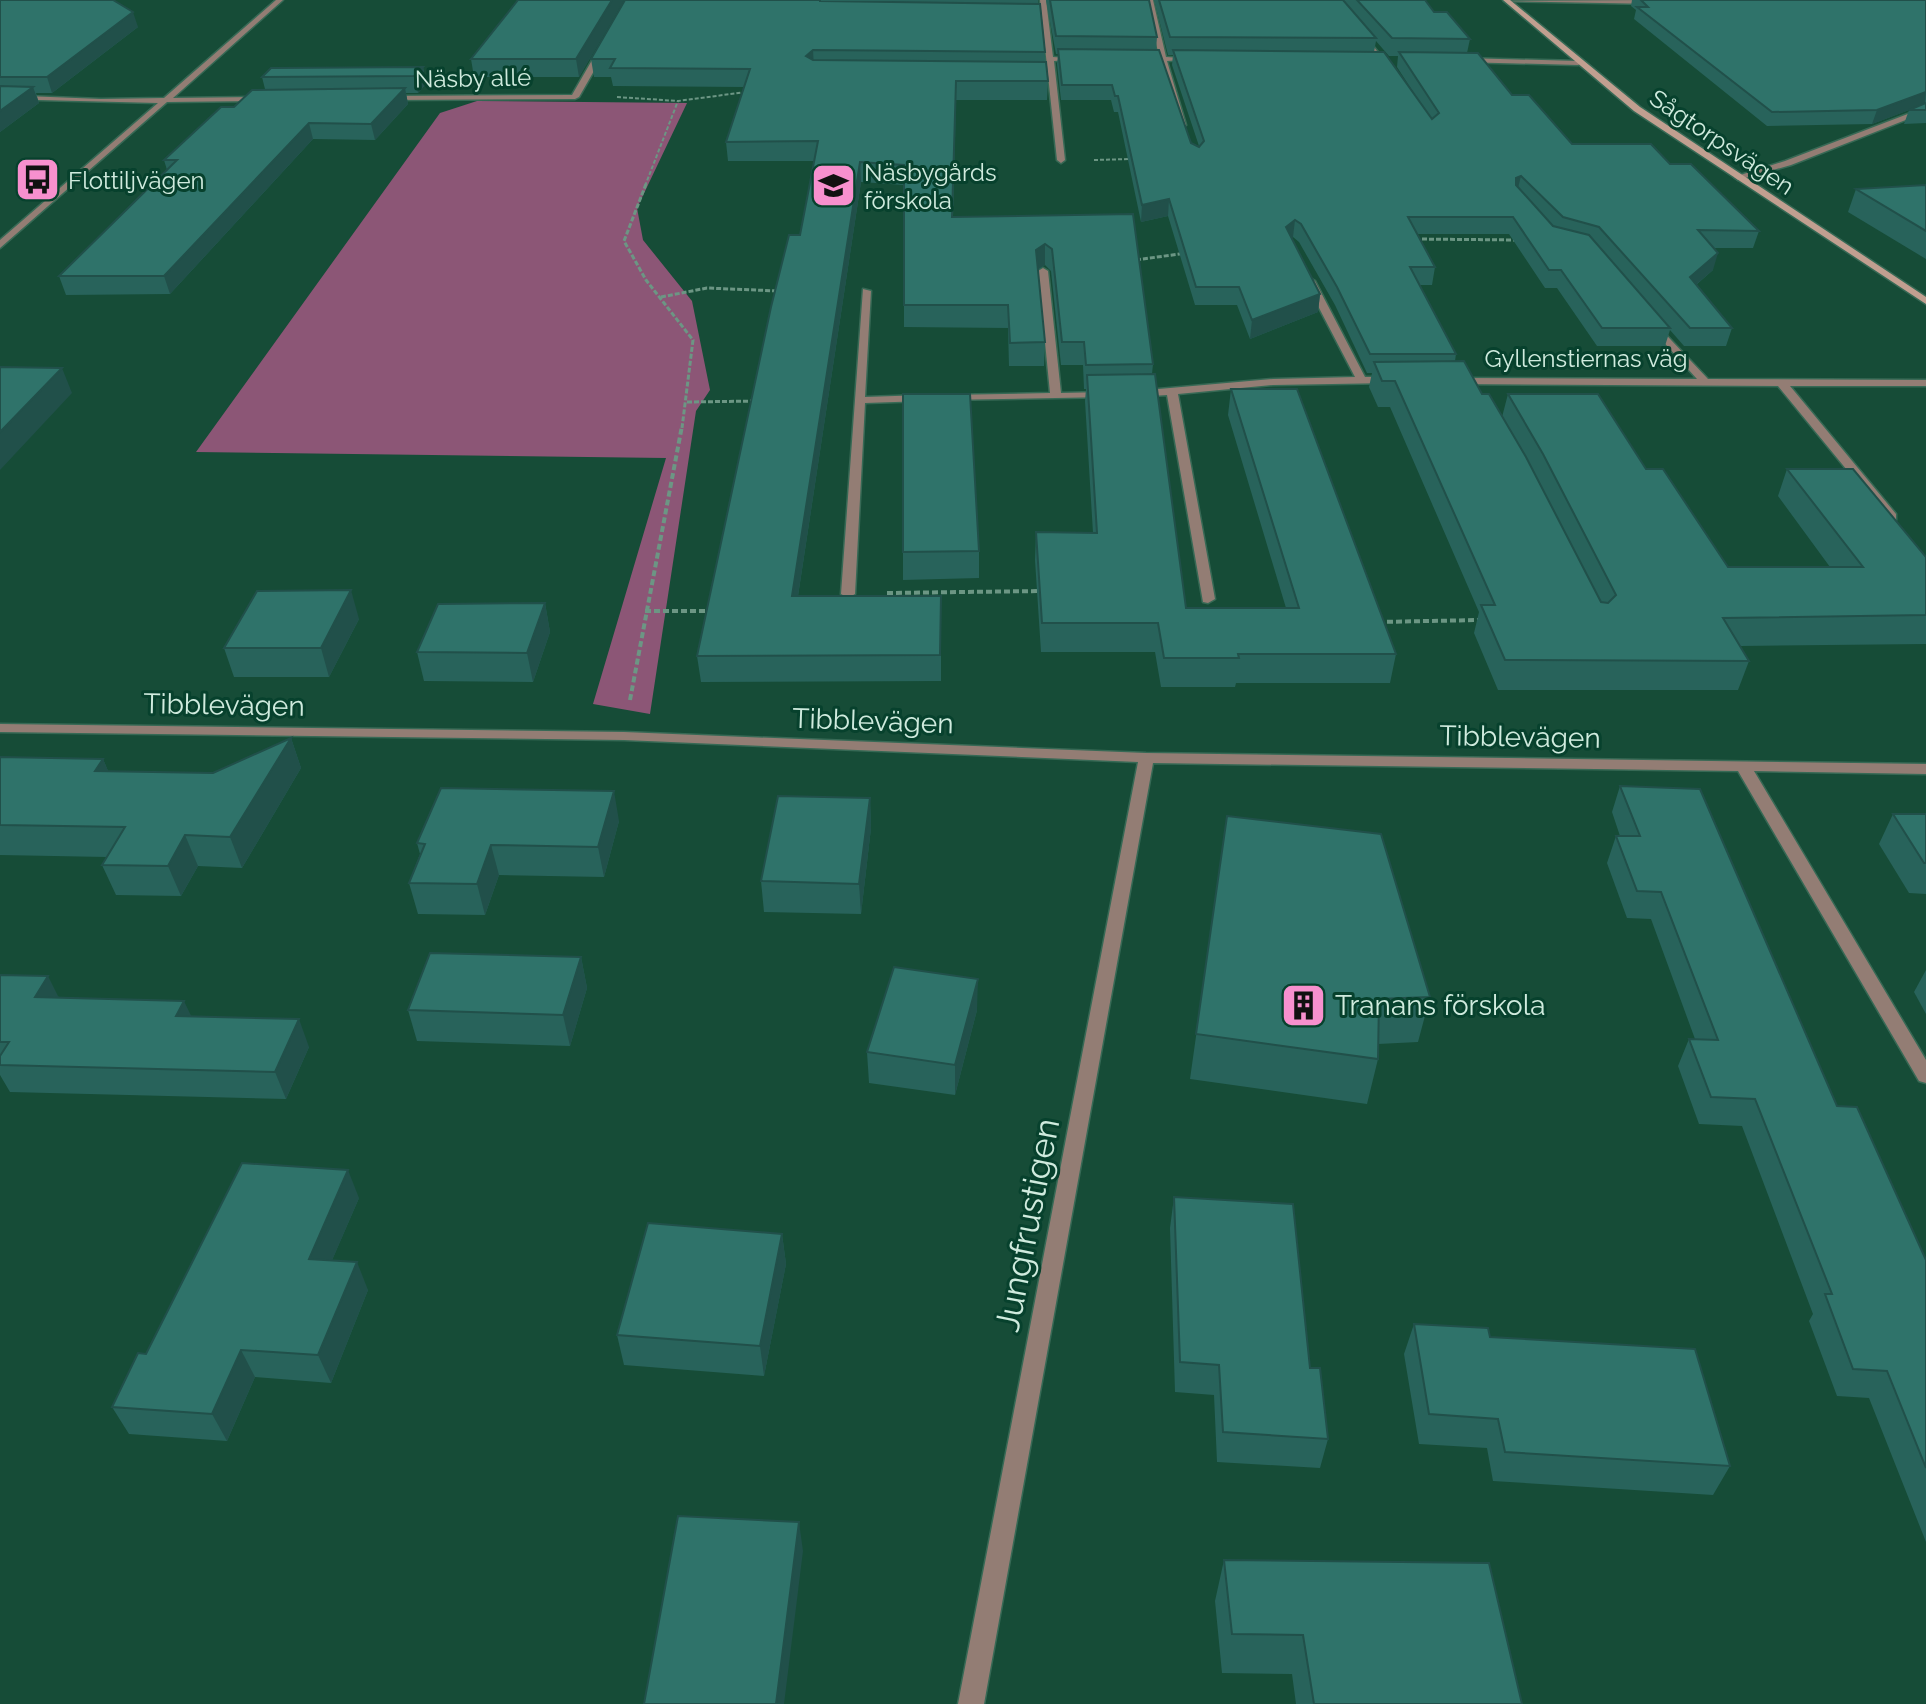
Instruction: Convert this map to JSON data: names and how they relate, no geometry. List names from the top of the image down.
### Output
{
  "streets": {
    "street": [
      "Näsby allé",
      "Sågtorpsvägen",
      "Gyllenstiernas väg",
      "Tibblevägen",
      "Jungfrustigen"
    ]
  },
  "crossings": [
    ["Tibblevägen", "Jungfrustigen"]
  ],
  "places": {
    "bus stop": ["Flottiljvägen"],
    "school or university": ["Näsbygårds förskola"],
    "building": ["Tranans förskola"]
  }
}
